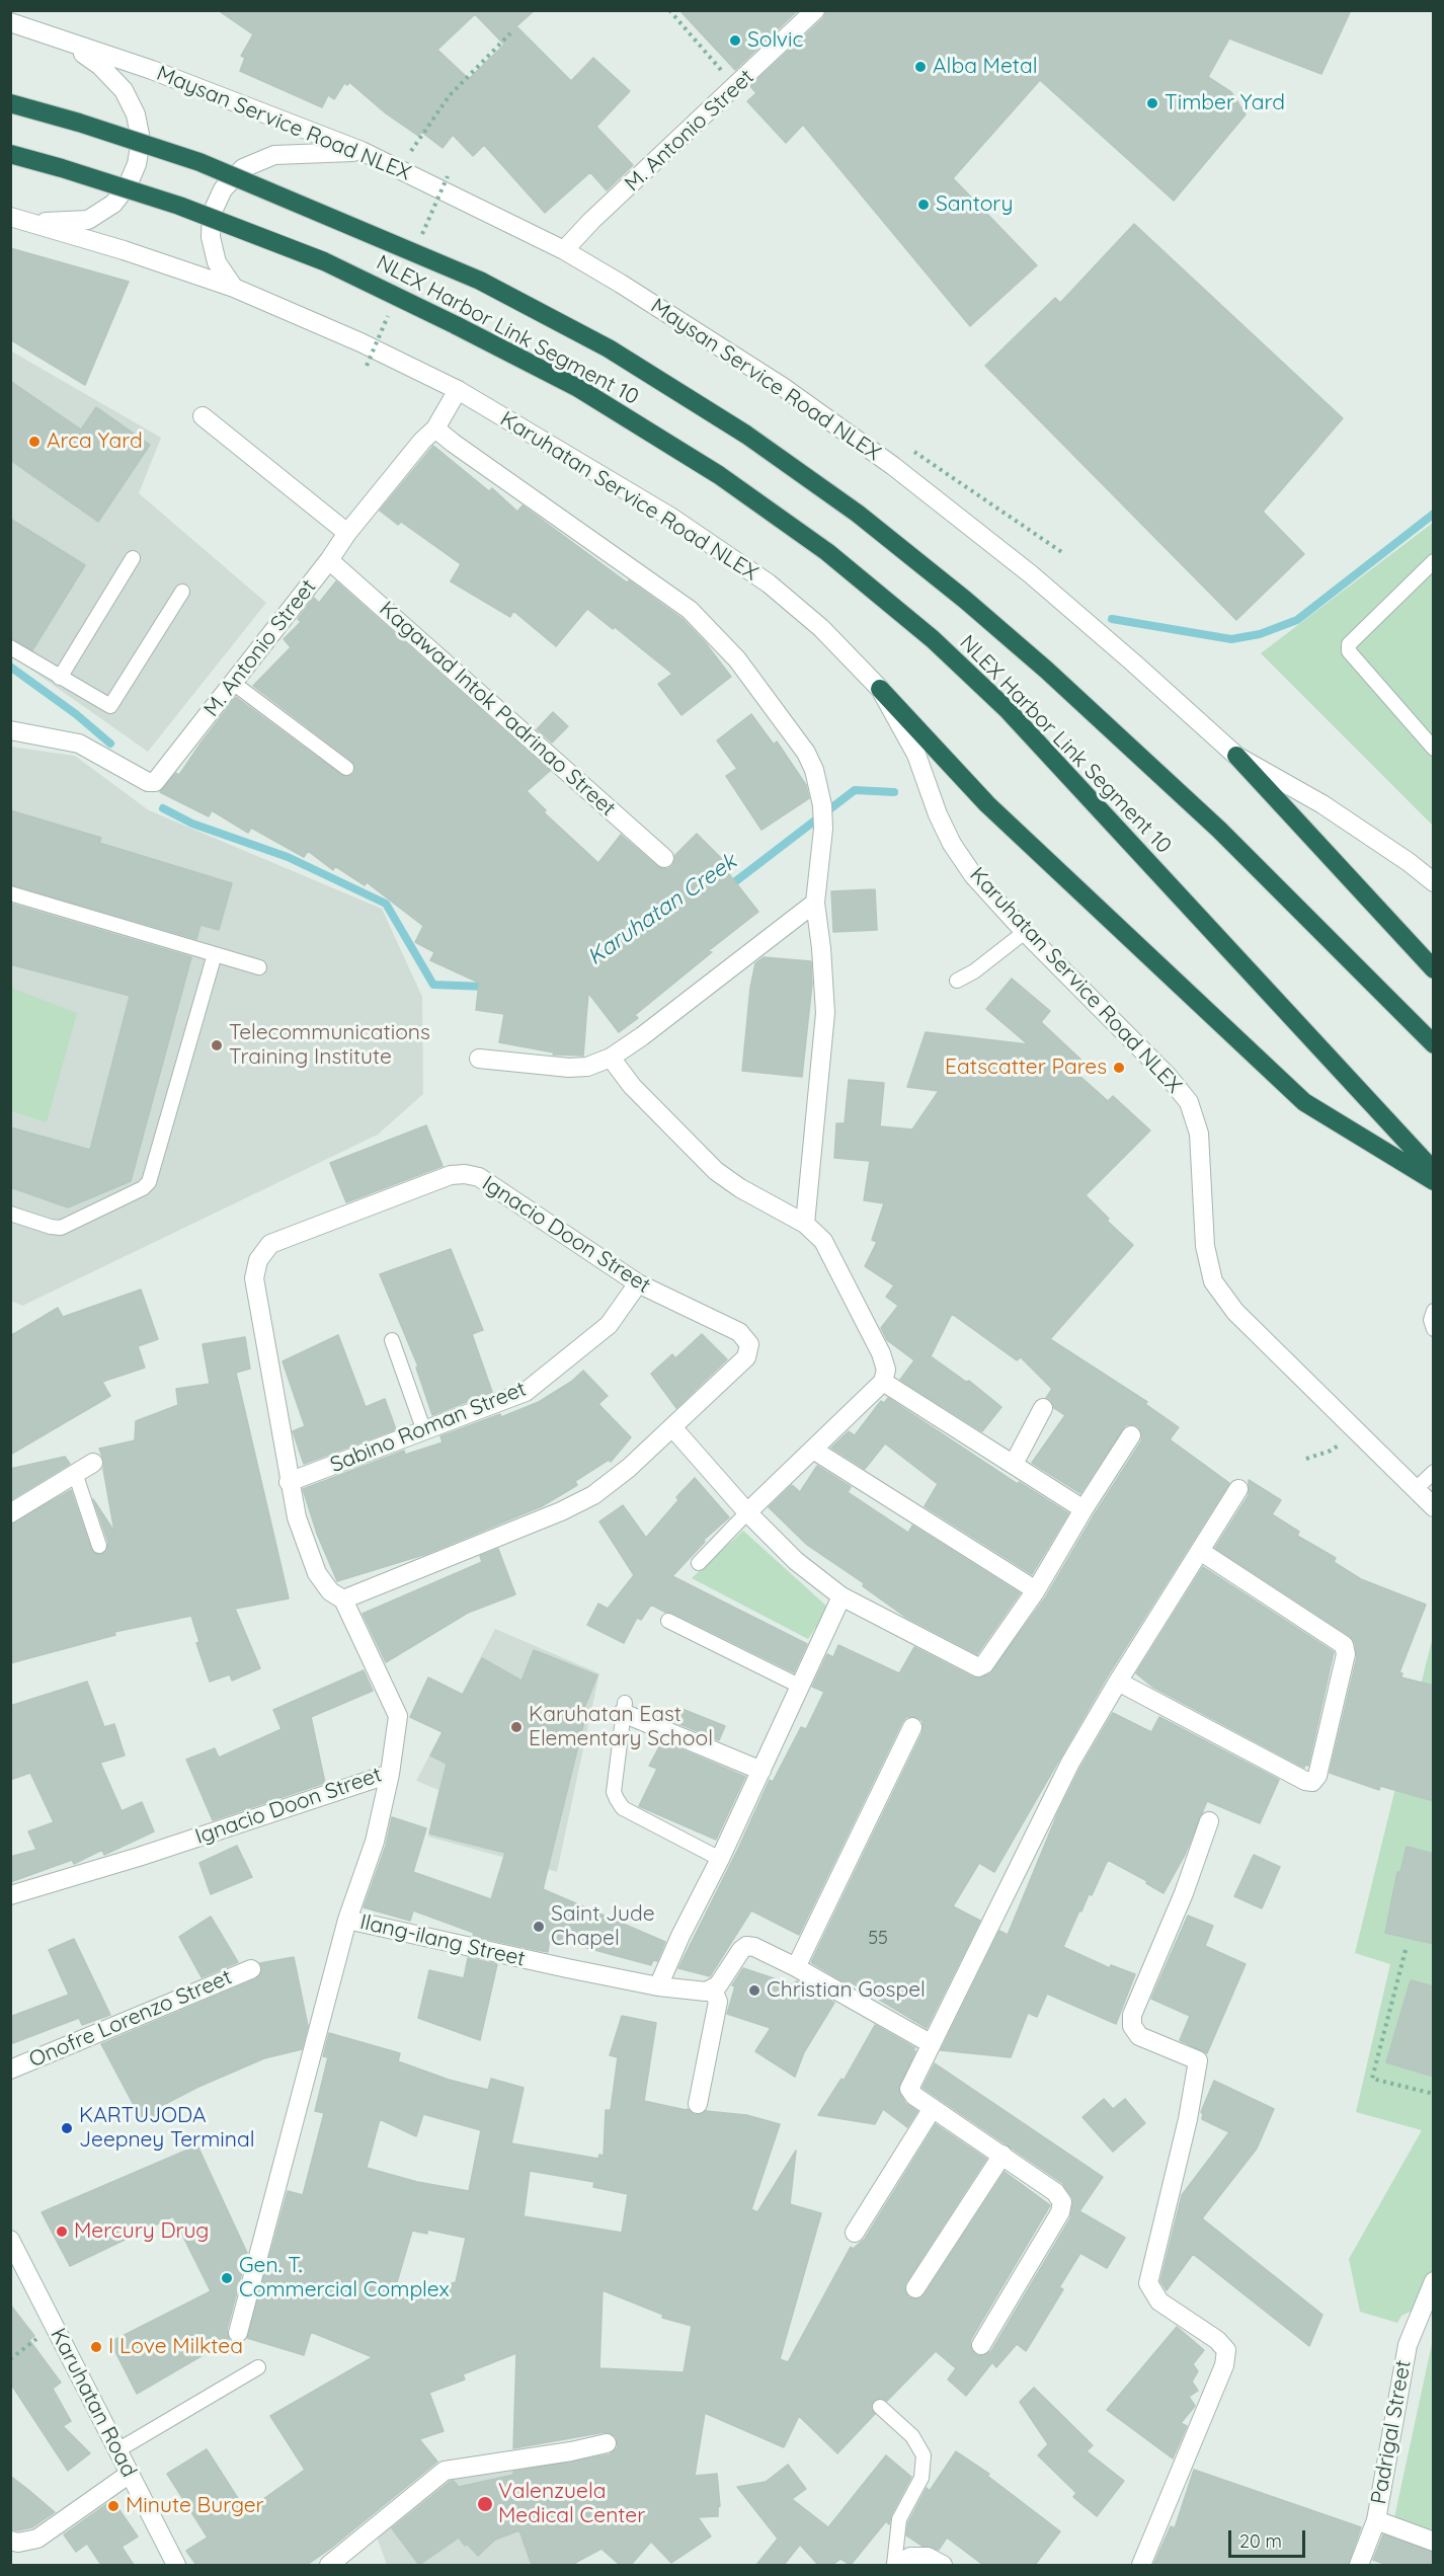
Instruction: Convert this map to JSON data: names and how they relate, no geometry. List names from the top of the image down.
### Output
{
  "streets": {
    "highway": ["NLEX Harbor Link Segment 10"],
    "street": [
      "Maysan Service Road NLEX",
      "M. Antonio Street",
      "Karuhatan Service Road NLEX",
      "Kagawad Intok Padrinao Street",
      "Ignacio Doon Street",
      "Sabino Roman Street",
      "Ilang-ilang Street",
      "Onofre Lorenzo Street",
      "Karuhatan Road",
      "Padrigal Street"
    ]
  },
  "crossings": [
    ["Maysan Service Road NLEX", "M. Antonio Street"],
    ["M. Antonio Street", "Karuhatan Service Road NLEX"],
    ["M. Antonio Street", "Kagawad Intok Padrinao Street"],
    ["Ignacio Doon Street", "Sabino Roman Street"],
    ["Ignacio Doon Street", "Ilang-ilang Street"]
  ],
  "water": ["Karuhatan Creek"],
  "places": [
    "Solvic",
    "Alba Metal",
    "Timber Yard",
    "Santory",
    "Arca Yard",
    "Telecommunications Training Institute",
    "Eatscatter Pares",
    "Karuhatan East Elementary School",
    "Saint Jude Chapel",
    "Christian Gospel",
    "KARTUJODA Jeepney Terminal",
    "Mercury Drug",
    "Gen. T. Commercial Complex",
    "I Love Milktea",
    "Valenzuela Medical Center",
    "Minute Burger"
  ],
  "house_numbers": ["55"],
  "scale_bar": "20 m"
}
